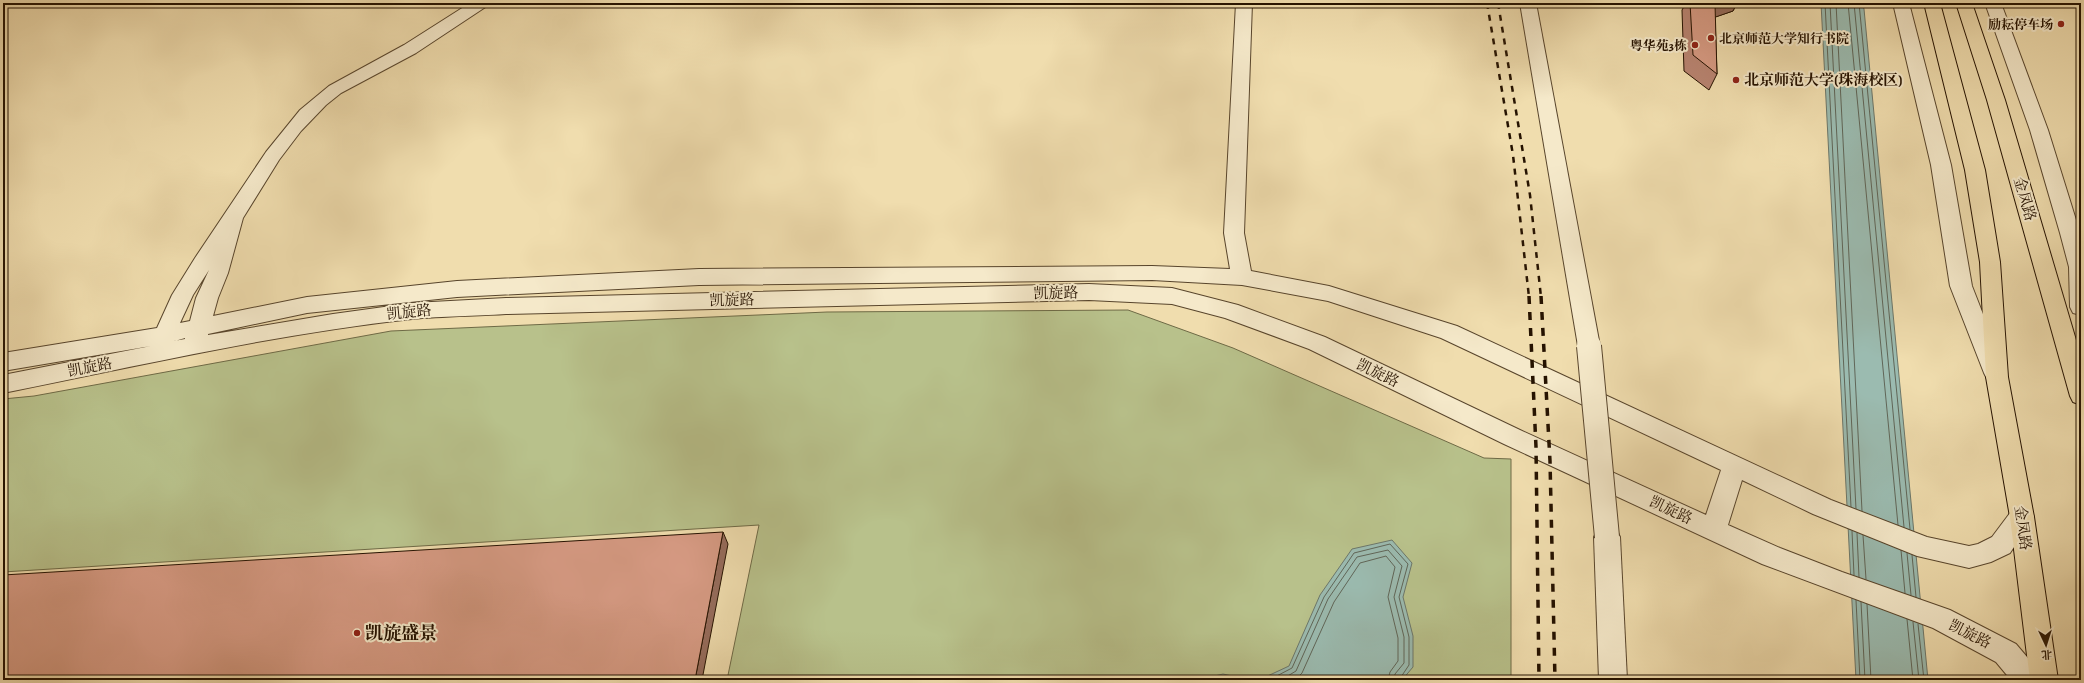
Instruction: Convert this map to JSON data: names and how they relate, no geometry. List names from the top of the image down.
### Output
{
  "streets": {
    "highway": ["金凤路"],
    "street": ["凯旋路"]
  },
  "crossings": [
    ["金凤路", "凯旋路"]
  ],
  "places": [
    "励耘停车场",
    "北京师范大学知行书院",
    "粤华苑3栋",
    "北京师范大学(珠海校区)",
    "凯旋盛景"
  ],
  "north": "bottom"
}
